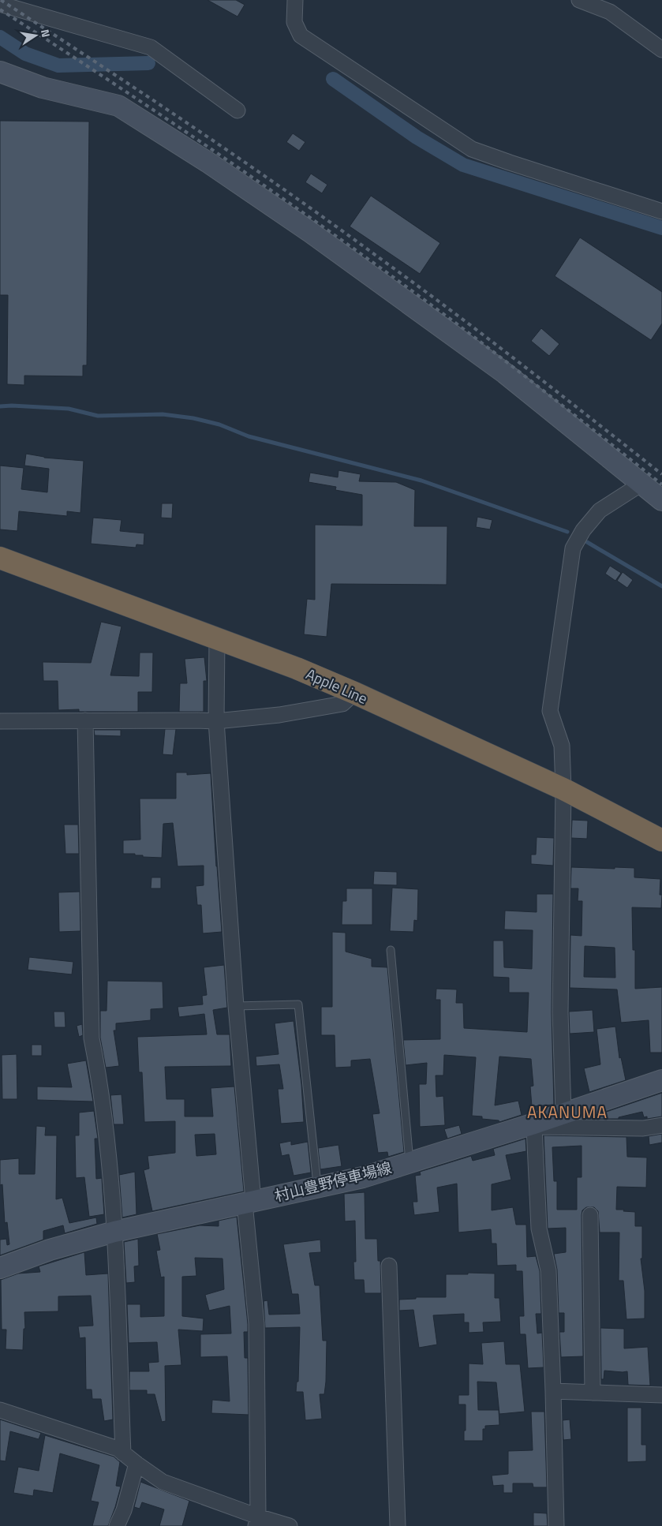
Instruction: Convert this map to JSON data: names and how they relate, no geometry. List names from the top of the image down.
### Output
{
  "streets": {
    "highway": ["Apple Line"],
    "street": ["村山豊野停車場線"]
  },
  "districts": ["AKANUMA"],
  "north": "right"
}
